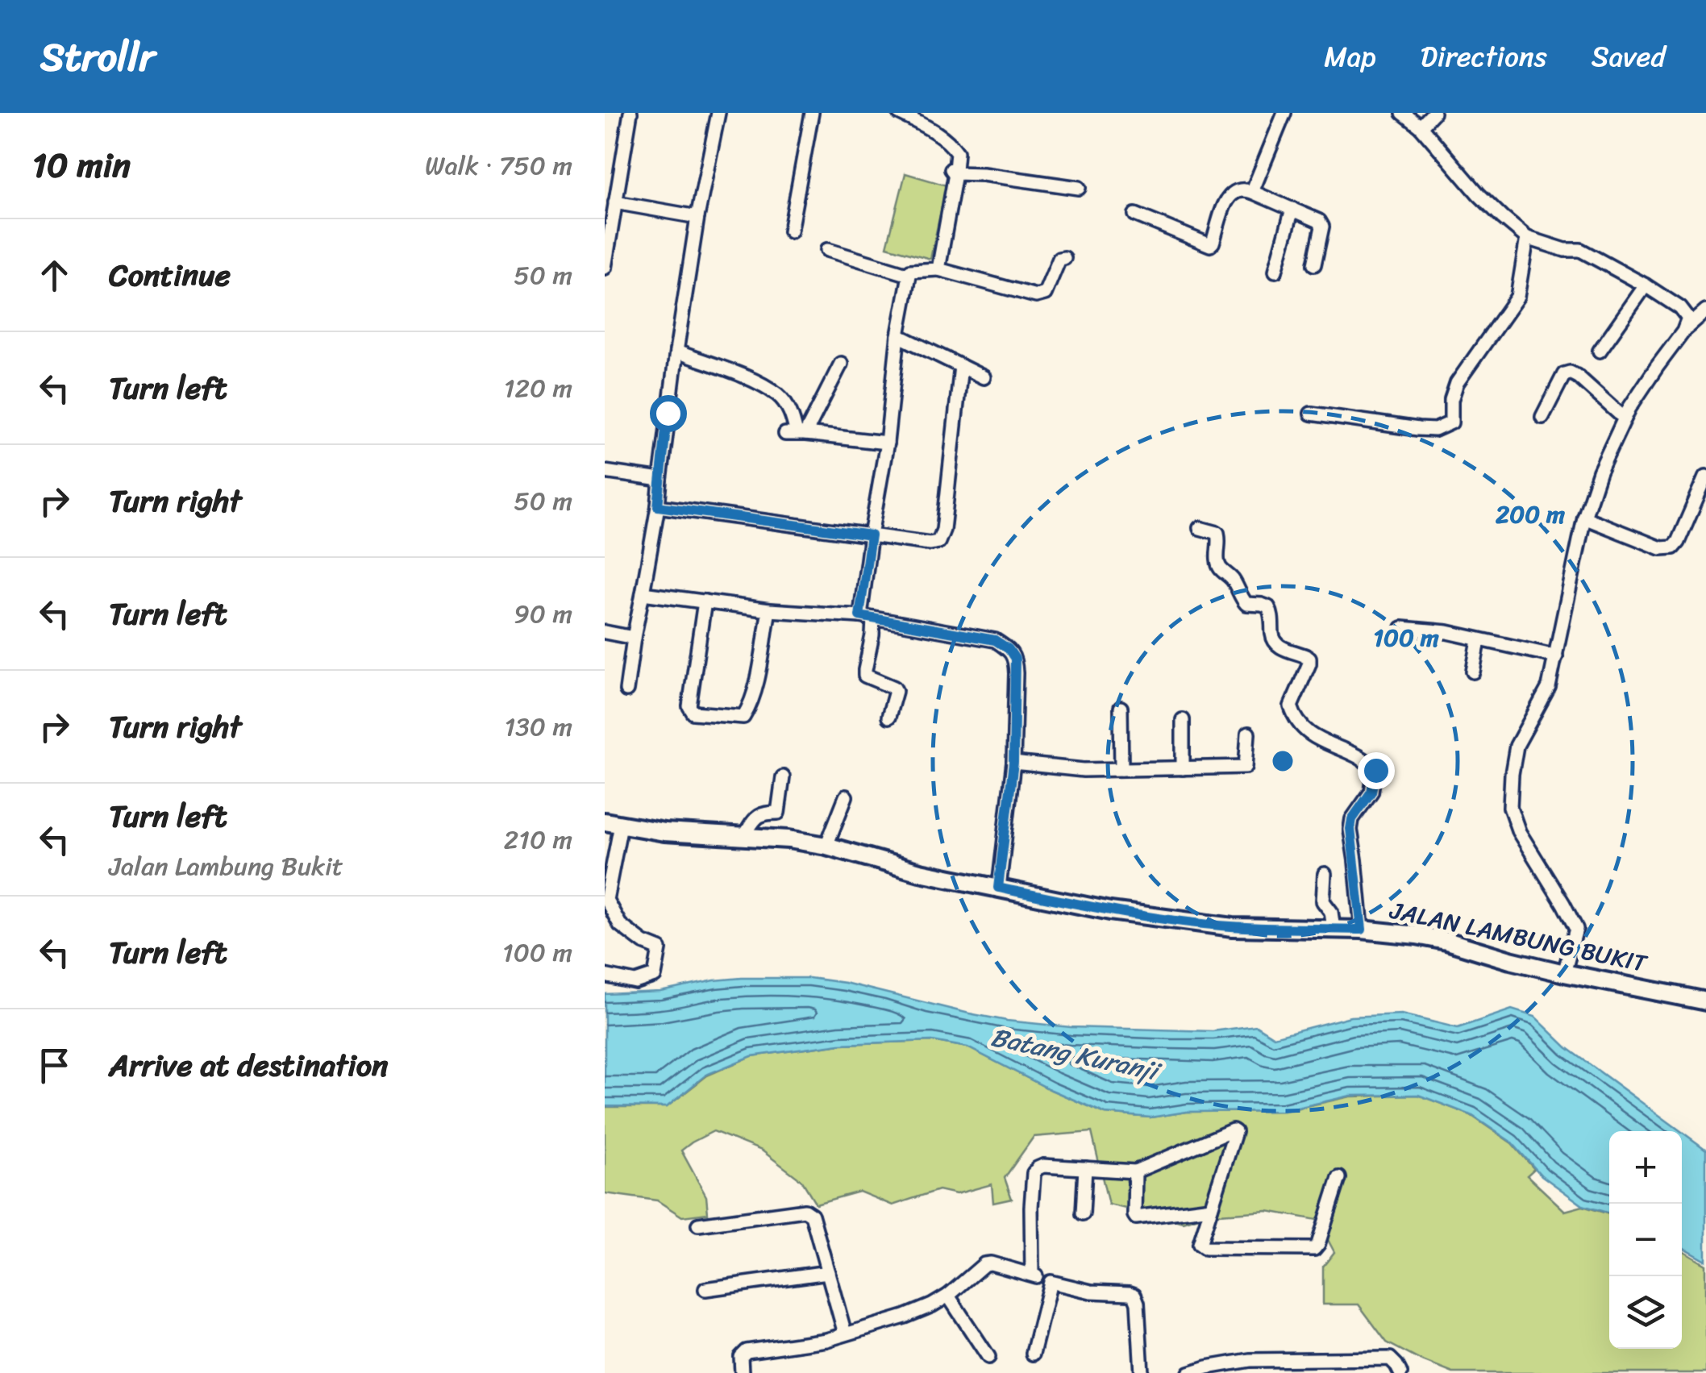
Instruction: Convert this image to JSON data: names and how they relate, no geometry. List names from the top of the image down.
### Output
{
  "streets": {
    "street": ["JALAN LAMBUNG BUKIT"]
  },
  "water": ["Batang Kuranji"],
  "page": {
    "header": "Strollr",
    "nav": ["Map", "Directions", "Saved"],
    "heading": ["10 min", "Walk · 750 m"],
    "list": [
      ["Continue", "50 m"],
      ["Turn left", "120 m"],
      ["Turn right", "50 m"],
      ["Turn left", "90 m"],
      ["Turn right", "130 m"],
      ["Turn left", "Jalan Lambung Bukit", "210 m"],
      ["Turn left", "100 m"],
      "Arrive at destination"
    ],
    "map_buttons": ["+", "−"]
  },
  "rings": ["200 m", "100 m"]
}
